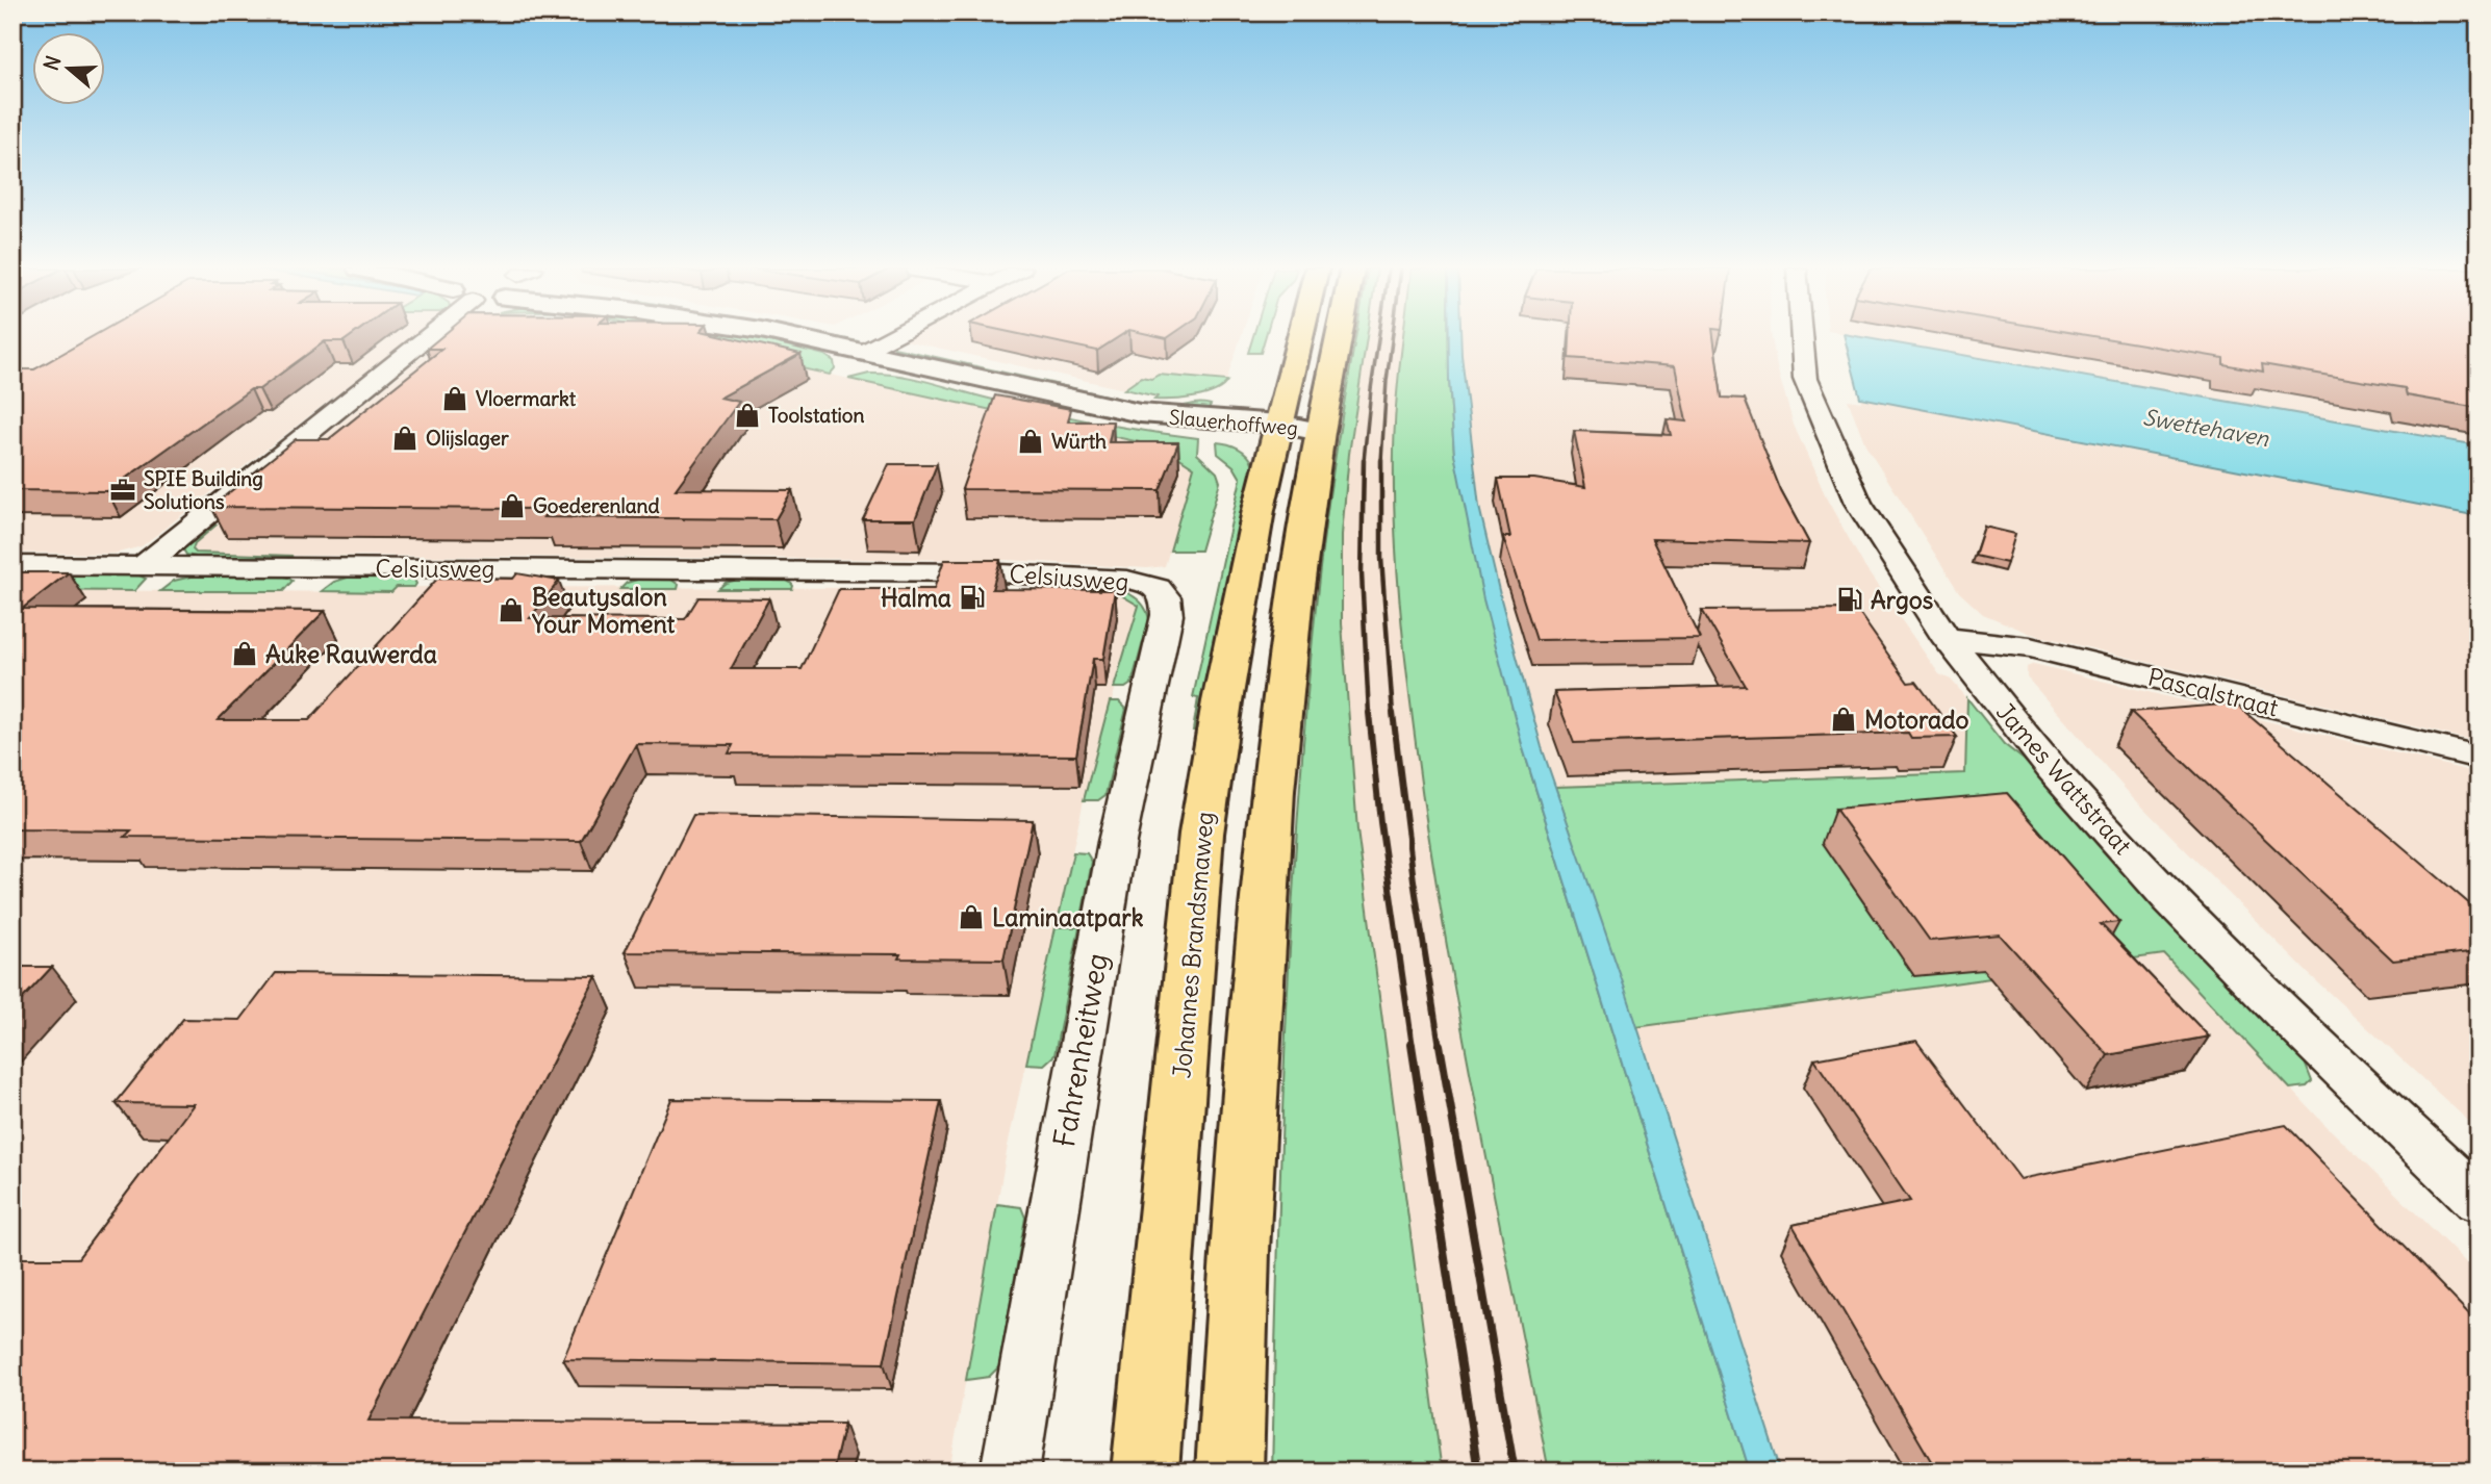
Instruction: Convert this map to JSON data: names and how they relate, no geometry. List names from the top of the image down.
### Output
{
  "streets": {
    "main road": ["Slauerhoffweg", "Johannes Brandsmaweg"],
    "street": [
      "Celsiusweg",
      "Pascalstraat",
      "James Wattstraat",
      "Fahrenheitweg"
    ]
  },
  "crossings": [
    ["Slauerhoffweg", "Johannes Brandsmaweg"],
    ["Celsiusweg", "Fahrenheitweg"],
    ["Pascalstraat", "James Wattstraat"]
  ],
  "water": ["Swettehaven"],
  "places": {
    "shop": [
      "Vloermarkt",
      "Toolstation",
      "Olijslager",
      "Würth",
      "Goederenland",
      "Beautysalon Your Moment",
      "Auke Rauwerda",
      "Motorado",
      "Laminaatpark"
    ],
    "office": ["SPIE Building Solutions"],
    "fuel station": ["Halma", "Argos"]
  },
  "north": "left"
}
